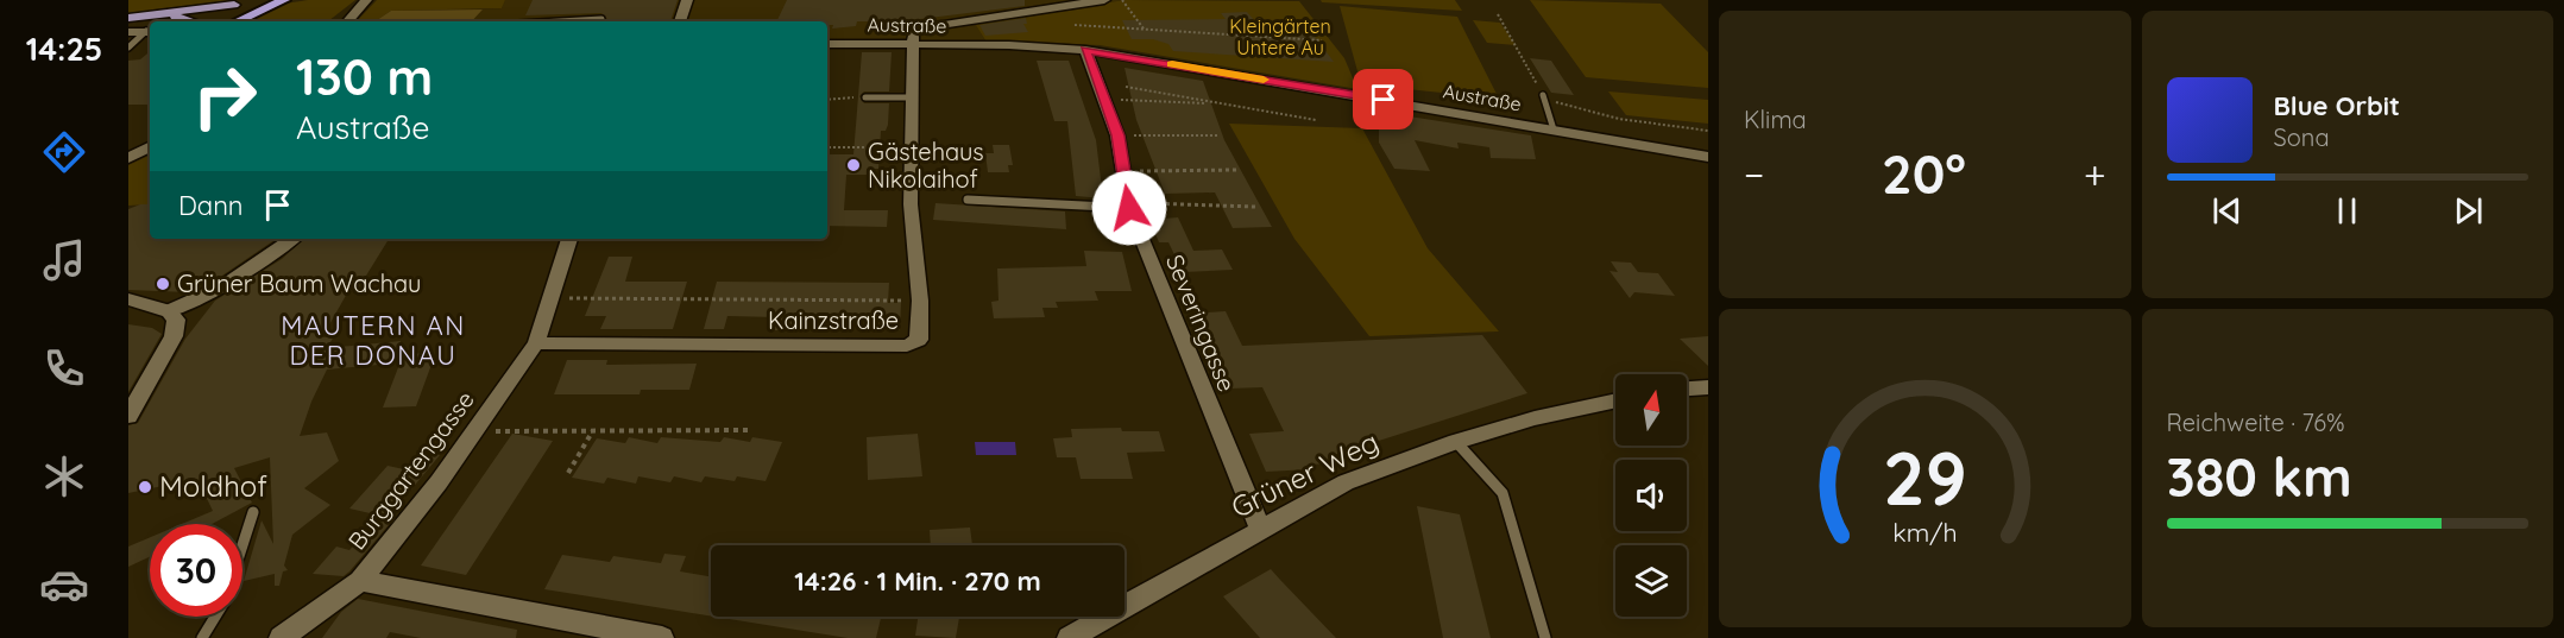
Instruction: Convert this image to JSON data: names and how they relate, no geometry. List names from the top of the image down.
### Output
{
  "streets": {
    "street": [
      "Austraße",
      "Kainzstraße",
      "Severingasse",
      "Burggartengasse",
      "Grüner Weg"
    ]
  },
  "crossings": [
    ["Austraße", "Kainzstraße"],
    ["Austraße", "Severingasse"],
    ["Kainzstraße", "Burggartengasse"],
    ["Severingasse", "Grüner Weg"]
  ],
  "districts": ["MAUTERN AN DER DONAU"],
  "parks": ["Kleingärten Untere Au"],
  "places": ["Gästehaus Nikolaihof", "Grüner Baum Wachau", "Moldhof"],
  "north": "top",
  "page": {
    "tabs": "14:25",
    "tile": [
      "Klima",
      ["Reichweite · 76%", "380 km"]
    ],
    "turn": ["130 m", "Austraße"],
    "song": ["Blue Orbit", "Sona"],
    "heat": ["−", "20°", "+"],
    "then": "Dann",
    "limit": "30",
    "trip": "14:26 · 1 Min. · 270 m",
    "gauge": ["29", "km/h"]
  }
}
